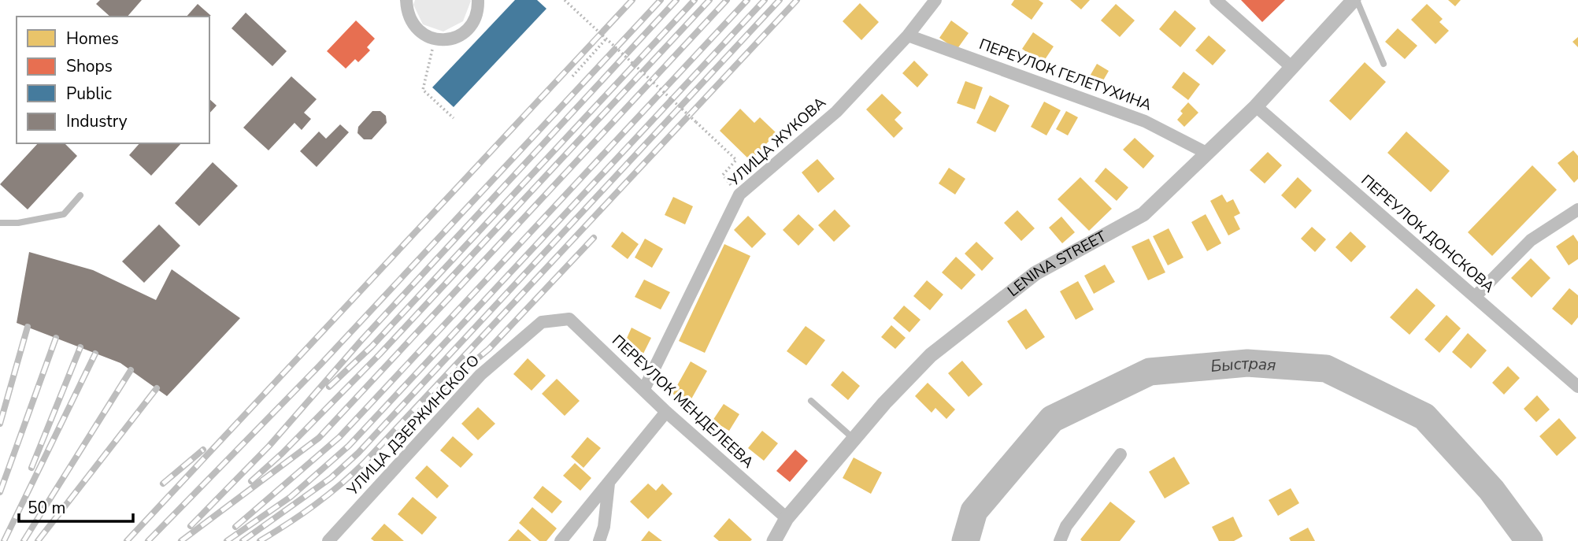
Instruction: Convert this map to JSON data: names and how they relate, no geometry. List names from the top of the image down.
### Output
{
  "streets": {
    "street": [
      "ПЕРЕУЛОК ГЕЛЕТУХИНА",
      "УЛИЦА ЖУКОВА",
      "ПЕРЕУЛОК ДОНСКОВА",
      "LENINA STREET",
      "ПЕРЕУЛОК МЕНДЕЛЕЕВА",
      "УЛИЦА ДЗЕРЖИНСКОГО"
    ]
  },
  "crossings": [
    ["ПЕРЕУЛОК ГЕЛЕТУХИНА", "УЛИЦА ЖУКОВА"],
    ["ПЕРЕУЛОК ГЕЛЕТУХИНА", "LENINA STREET"],
    ["УЛИЦА ЖУКОВА", "ПЕРЕУЛОК МЕНДЕЛЕЕВА"],
    ["ПЕРЕУЛОК ДОНСКОВА", "LENINA STREET"],
    ["LENINA STREET", "ПЕРЕУЛОК МЕНДЕЛЕЕВА"],
    ["ПЕРЕУЛОК МЕНДЕЛЕЕВА", "УЛИЦА ДЗЕРЖИНСКОГО"]
  ],
  "water": ["Быстрая"],
  "legend": [
    "Homes",
    "Shops",
    "Public",
    "Industry"
  ],
  "scale_bar": "50 m"
}
